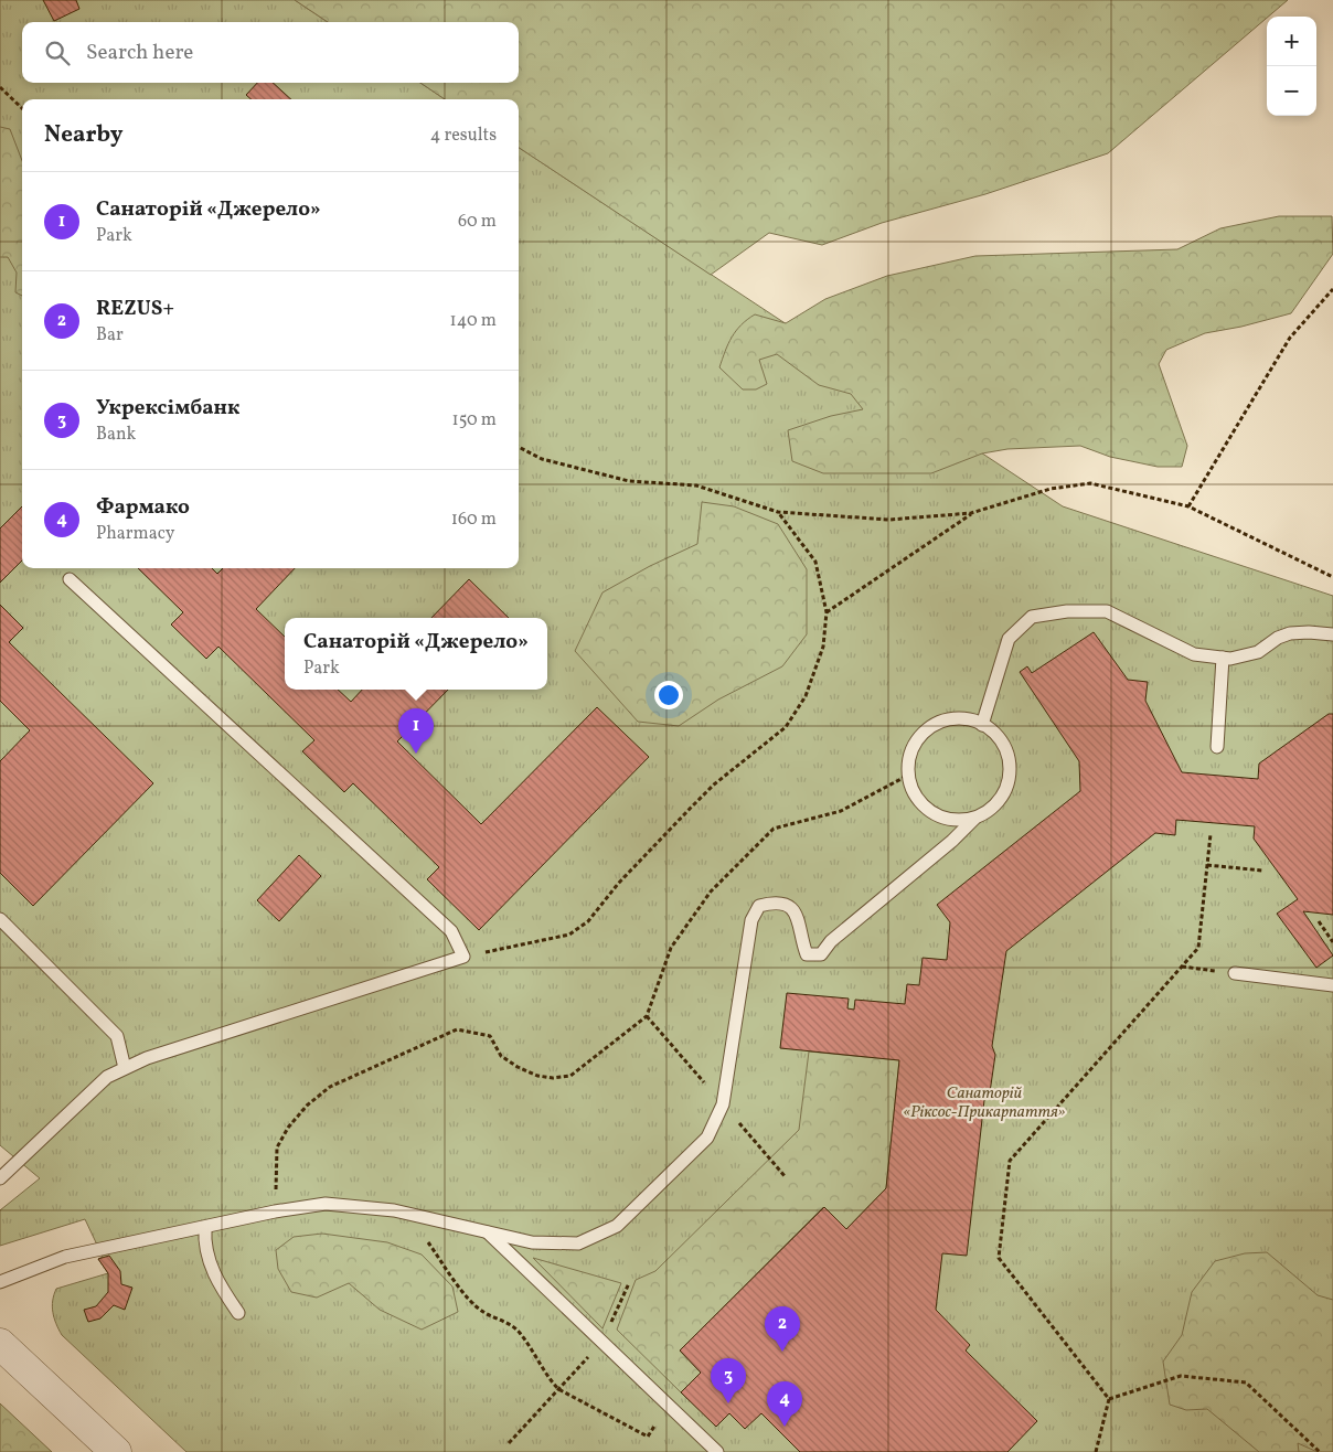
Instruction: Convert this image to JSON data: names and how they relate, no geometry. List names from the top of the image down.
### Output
{
  "parks": ["Санаторій «Ріксос-Прикарпаття»"],
  "page": {
    "map_buttons": ["+", "−"],
    "search": "Search here",
    "heading": ["Nearby", "4 results"],
    "list": [
      {
        "mark": "1",
        "name": "Санаторій «Джерело»",
        "note": "Park",
        "value": "60 m"
      },
      {
        "mark": "2",
        "name": "REZUS+",
        "note": "Bar",
        "value": "140 m"
      },
      {
        "mark": "3",
        "name": "Укрексімбанк",
        "note": "Bank",
        "value": "150 m"
      },
      {
        "mark": "4",
        "name": "Фармако",
        "note": "Pharmacy",
        "value": "160 m"
      }
    ],
    "popup": ["Санаторій «Джерело»", "Park"],
    "pins": [
      "1",
      "2",
      "3",
      "4"
    ]
  }
}
